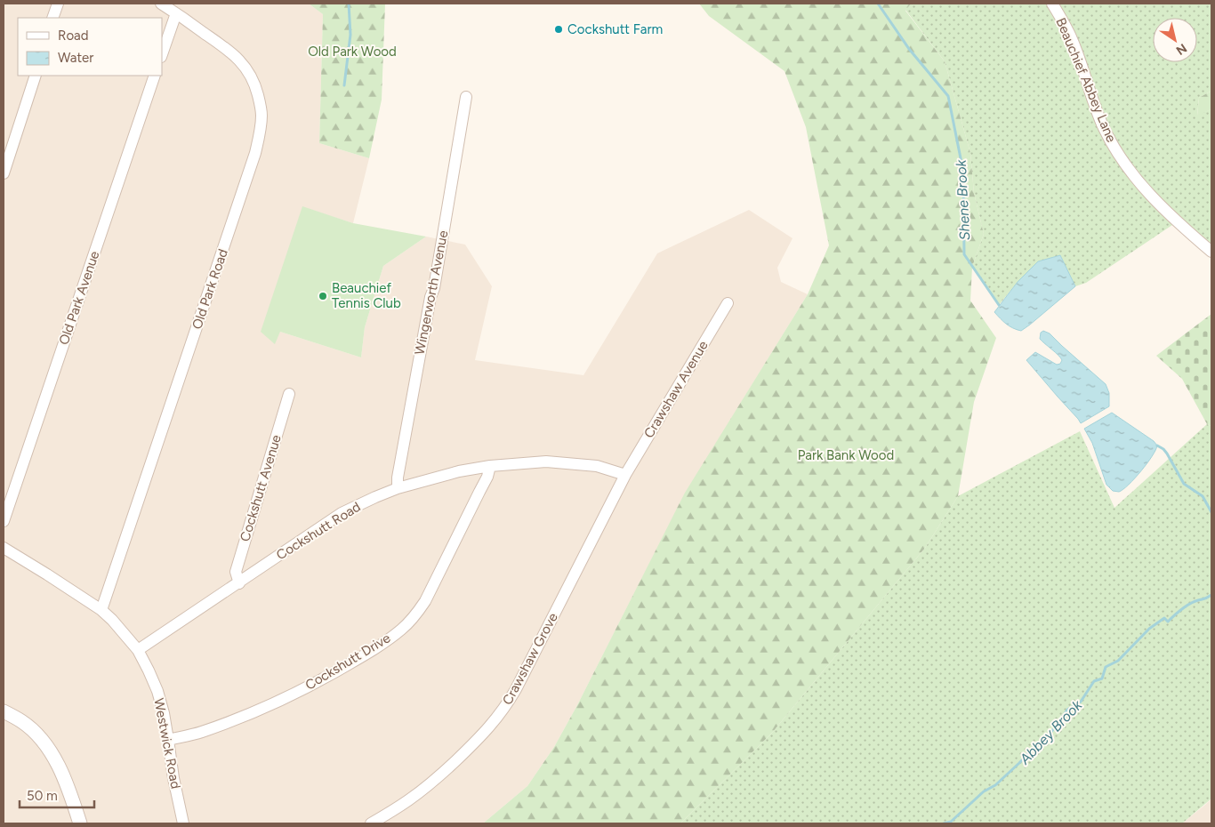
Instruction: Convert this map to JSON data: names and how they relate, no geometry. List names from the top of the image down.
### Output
{
  "streets": {
    "street": [
      "Beauchief Abbey Lane",
      "Old Park Road",
      "Wingerworth Avenue",
      "Old Park Avenue",
      "Crawshaw Avenue",
      "Cockshutt Avenue",
      "Cockshutt Road",
      "Crawshaw Grove",
      "Cockshutt Drive",
      "Westwick Road"
    ]
  },
  "crossings": [
    ["Old Park Road", "Westwick Road"],
    ["Wingerworth Avenue", "Cockshutt Road"],
    ["Crawshaw Avenue", "Cockshutt Road"],
    ["Crawshaw Avenue", "Crawshaw Grove"],
    ["Cockshutt Avenue", "Cockshutt Road"],
    ["Cockshutt Road", "Crawshaw Grove"],
    ["Cockshutt Road", "Cockshutt Drive"],
    ["Cockshutt Road", "Westwick Road"],
    ["Cockshutt Drive", "Westwick Road"]
  ],
  "water": ["Shene Brook", "Abbey Brook"],
  "parks": ["Old Park Wood", "Park Bank Wood"],
  "places": ["Cockshutt Farm", "Beauchief Tennis Club"],
  "legend": ["Road", "Water"],
  "scale_bar": "50 m",
  "north": "bottom right"
}
